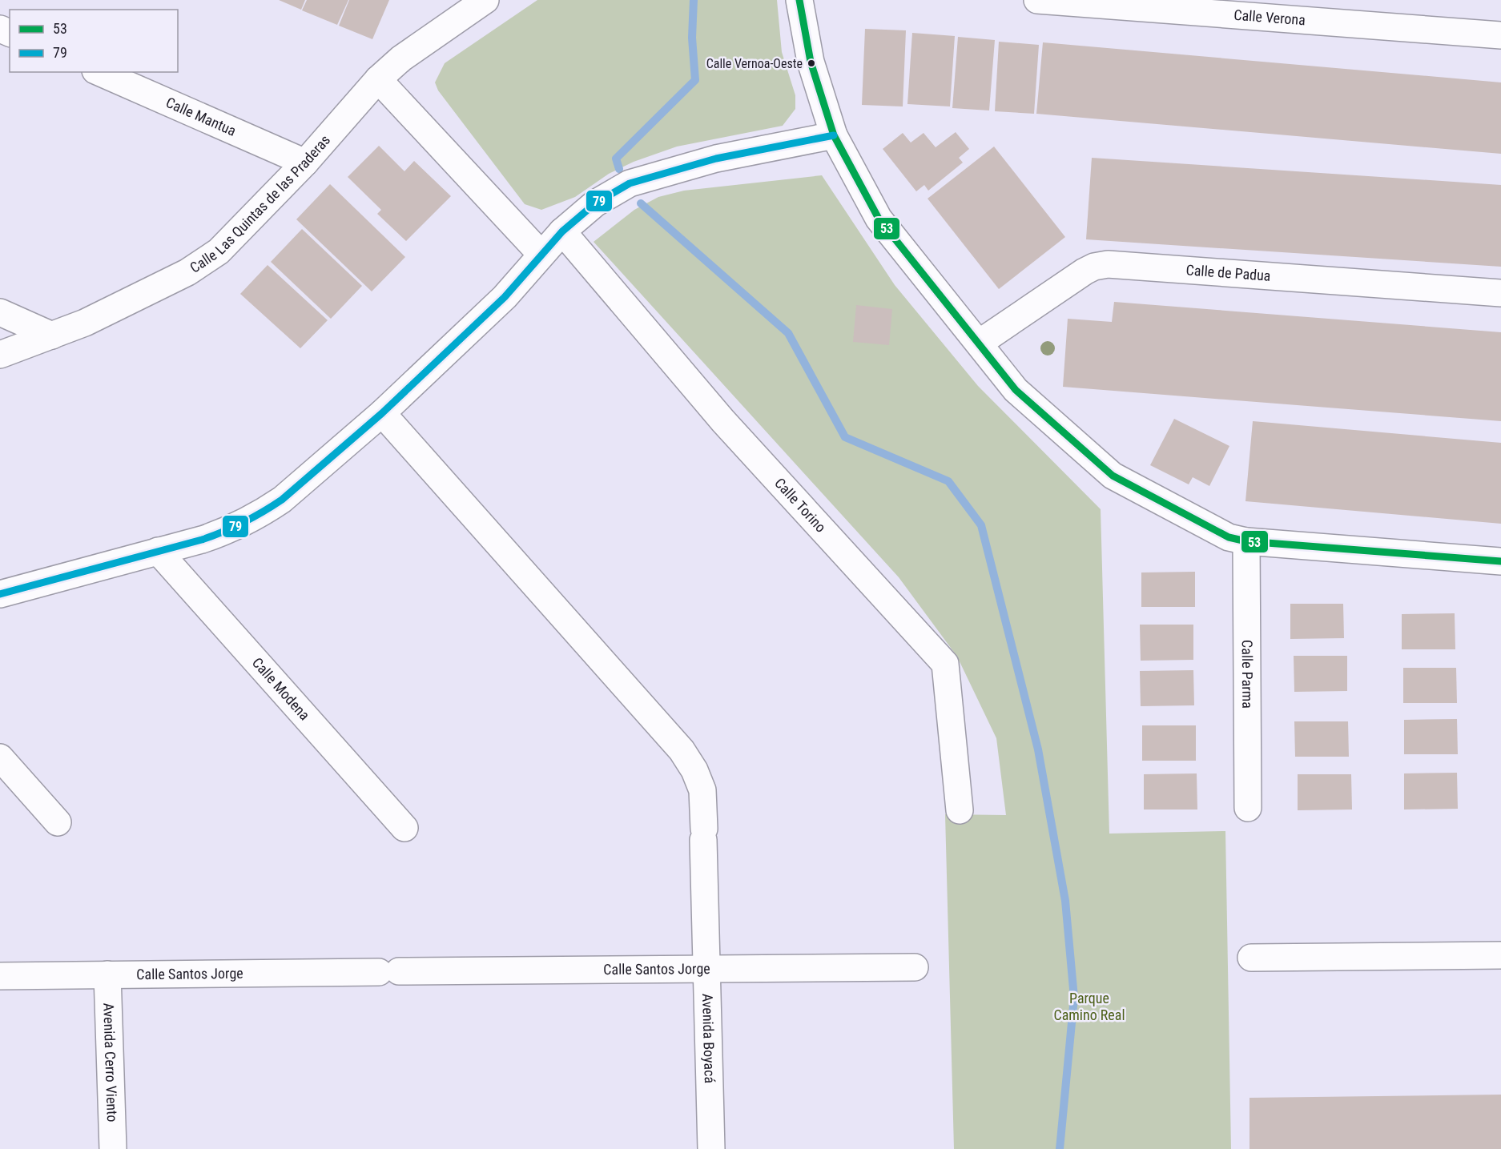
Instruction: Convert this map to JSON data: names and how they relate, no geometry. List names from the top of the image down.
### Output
{
  "streets": {
    "street": [
      "Calle Verona",
      "Calle Mantua",
      "Calle Las Quintas de las Praderas",
      "Calle de Padua",
      "Calle Torino",
      "Calle Parma",
      "Calle Modena",
      "Calle Santos Jorge",
      "Avenida Boyacá",
      "Avenida Cerro Viento"
    ]
  },
  "crossings": [
    ["Calle Mantua", "Calle Las Quintas de las Praderas"],
    ["Calle Santos Jorge", "Avenida Boyacá"],
    ["Calle Santos Jorge", "Avenida Cerro Viento"]
  ],
  "parks": ["Parque Camino Real"],
  "places": ["Calle Vernoa-Oeste"],
  "lines": ["transit line 53", "transit line 79"],
  "legend": ["53", "79"]
}
